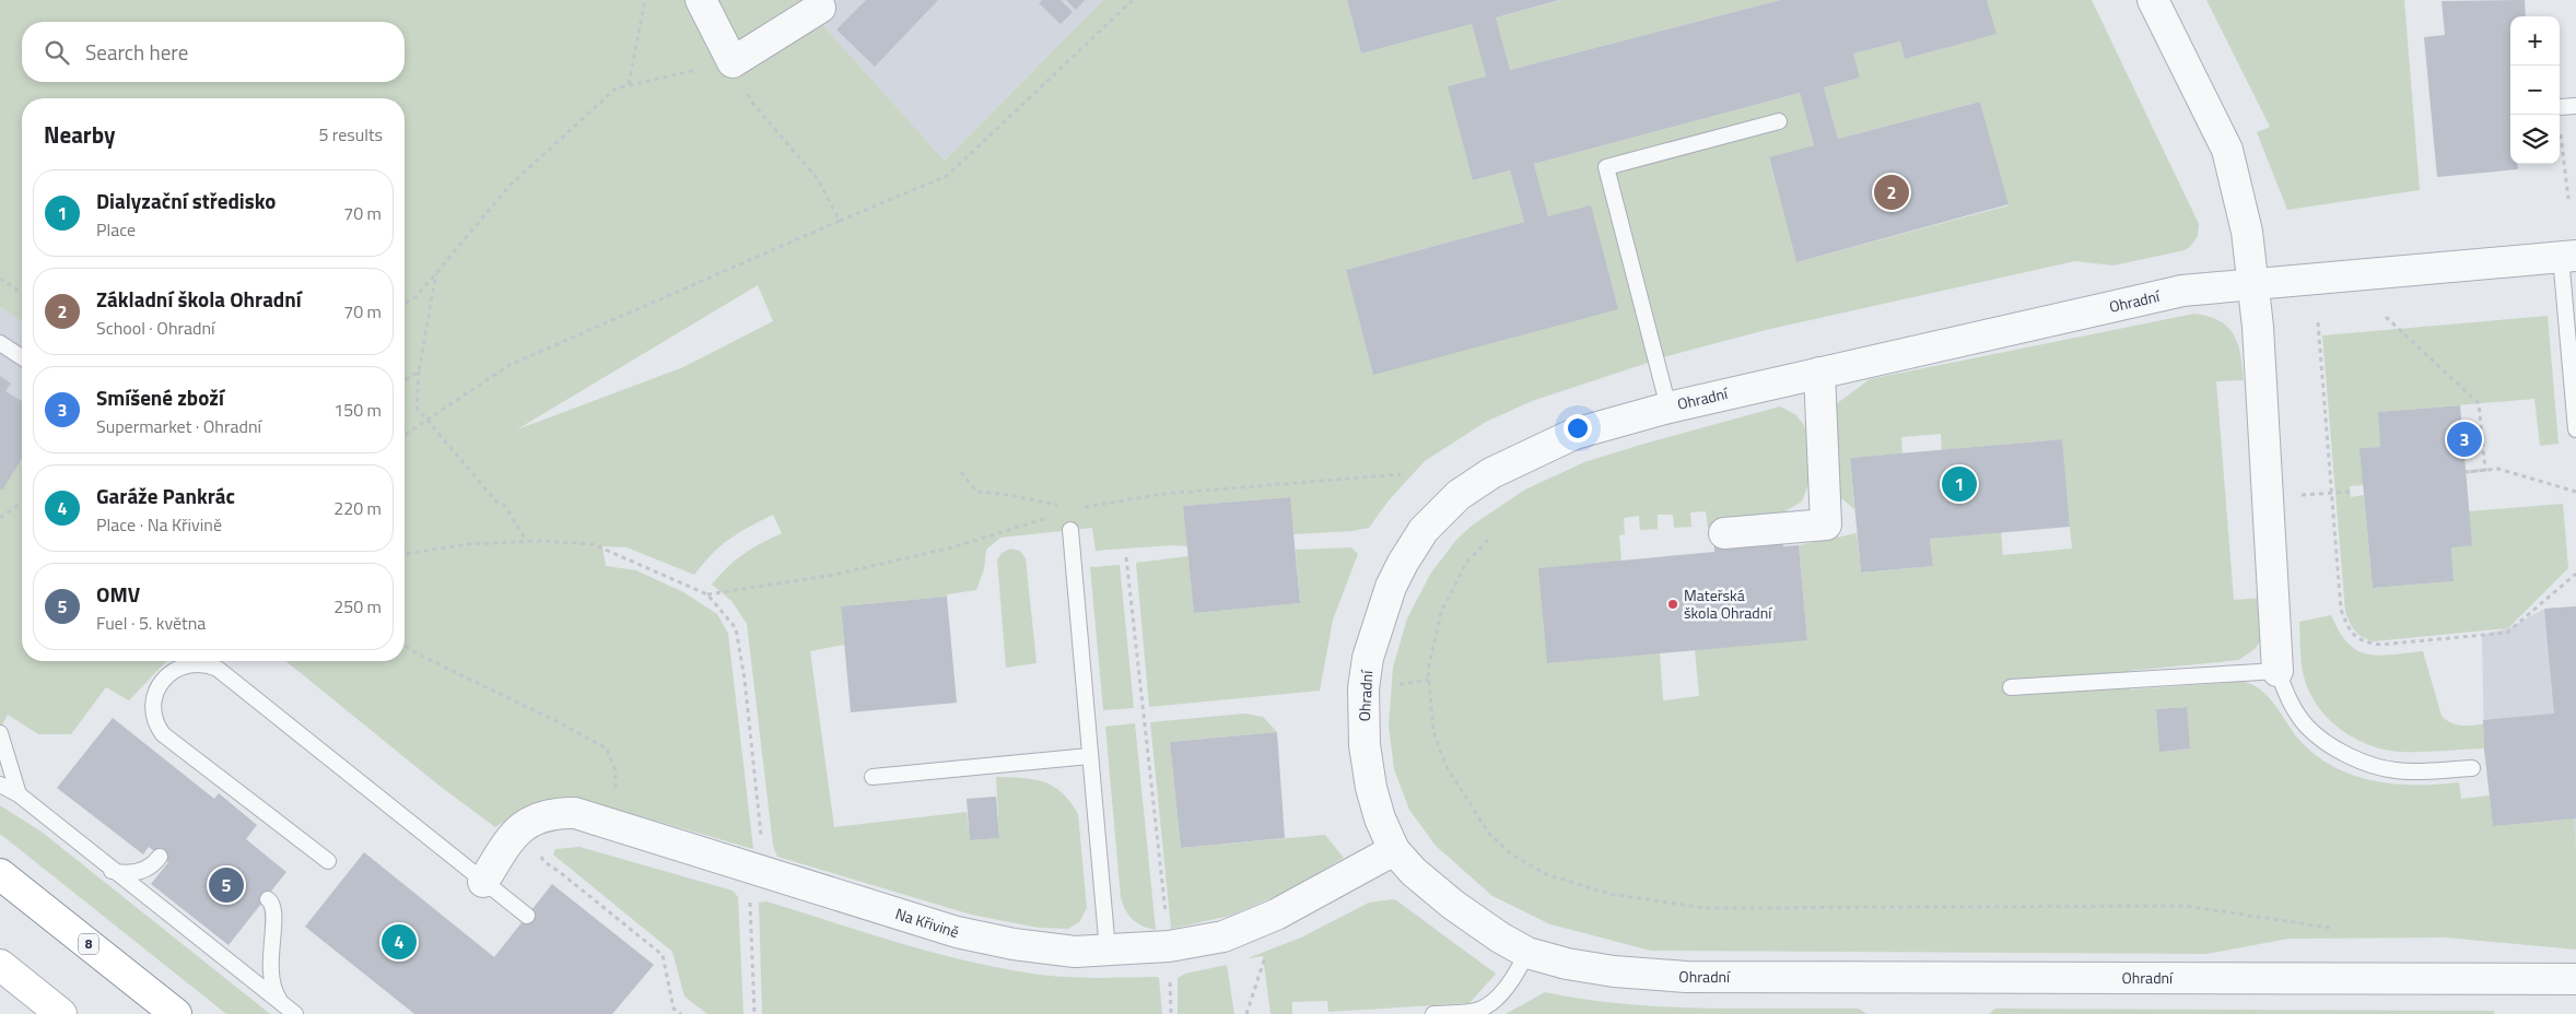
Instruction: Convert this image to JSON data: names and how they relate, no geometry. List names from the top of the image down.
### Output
{
  "streets": {
    "main road": ["8"],
    "street": ["Ohradní", "Na Křivině"]
  },
  "crossings": [
    ["Ohradní", "Na Křivině"]
  ],
  "places": ["Mateřská škola Ohradní"],
  "page": {
    "map_buttons": ["+", "−"],
    "search": "Search here",
    "heading": ["Nearby", "5 results"],
    "list": [
      {
        "mark": "1",
        "name": "Dialyzační středisko",
        "note": "Place",
        "value": "70 m"
      },
      {
        "mark": "2",
        "name": "Základní škola Ohradní",
        "note": "School · Ohradní",
        "value": "70 m"
      },
      {
        "mark": "3",
        "name": "Smíšené zboží",
        "note": "Supermarket · Ohradní",
        "value": "150 m"
      },
      {
        "mark": "4",
        "name": "Garáže Pankrác",
        "note": "Place · Na Křivině",
        "value": "220 m"
      },
      {
        "mark": "5",
        "name": "OMV",
        "note": "Fuel · 5. května",
        "value": "250 m"
      }
    ],
    "pins": [
      "2",
      "3",
      "1",
      "5",
      "4"
    ]
  }
}
